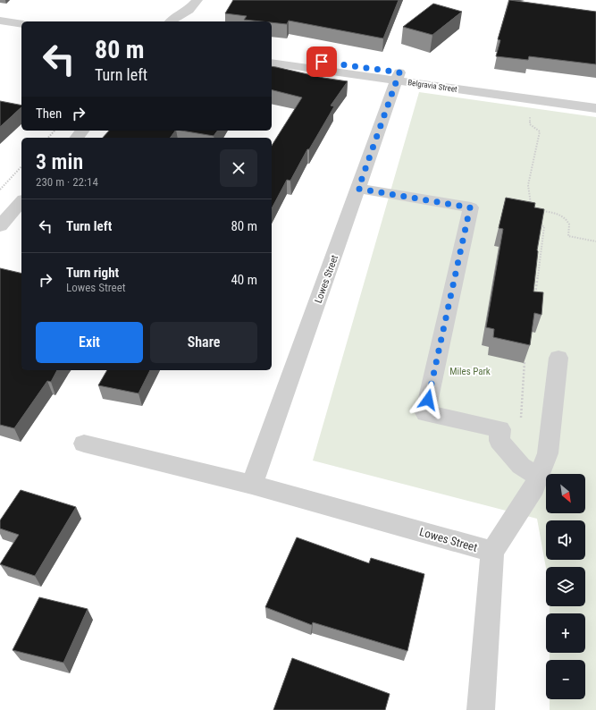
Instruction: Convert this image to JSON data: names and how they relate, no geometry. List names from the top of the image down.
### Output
{
  "streets": {
    "street": ["Belgravia Street", "Lowes Street"]
  },
  "crossings": [
    ["Belgravia Street", "Lowes Street"]
  ],
  "parks": ["Miles Park"],
  "north": "bottom right",
  "page": {
    "turn": ["80 m", "Turn left"],
    "then": "Then",
    "heading": ["3 min", "230 m · 22:14"],
    "list": [
      {
        "name": "Turn left",
        "value": "80 m"
      },
      {
        "name": "Turn right",
        "note": "Lowes Street",
        "value": "40 m"
      }
    ],
    "buttons": ["Exit", "Share"],
    "map_buttons": ["+", "−"]
  }
}
